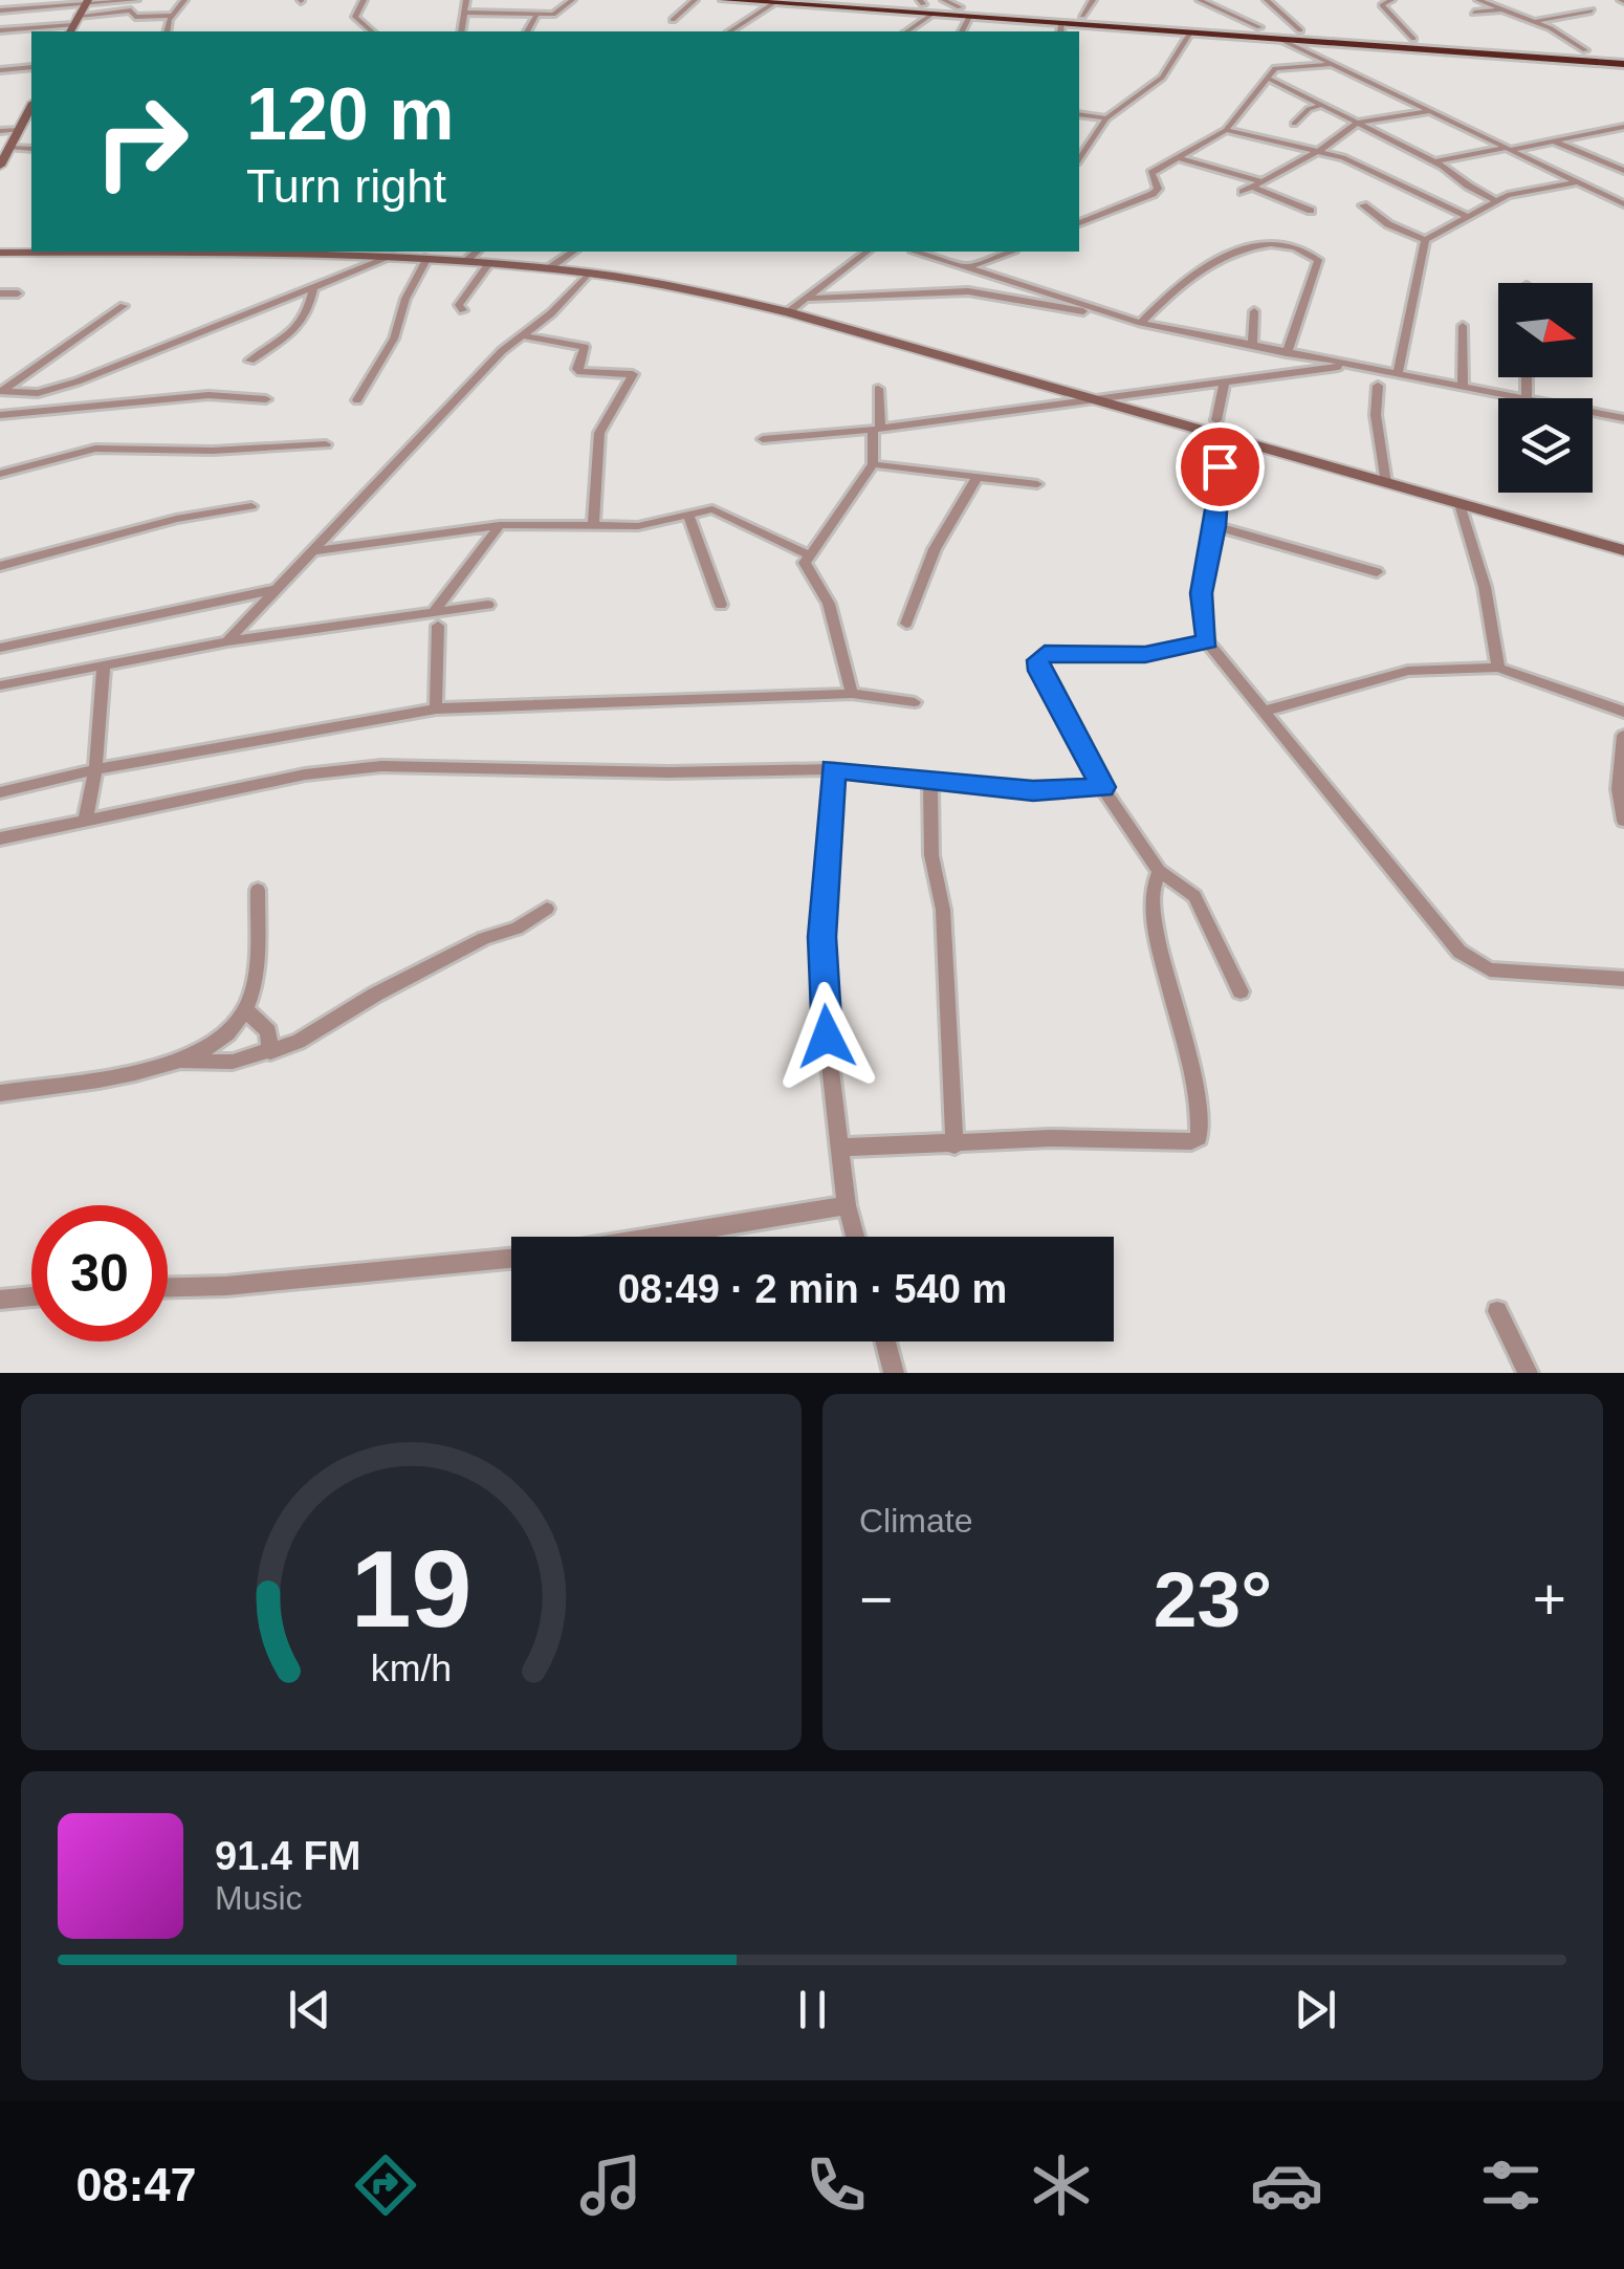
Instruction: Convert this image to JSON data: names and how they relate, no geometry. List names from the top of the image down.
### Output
{
  "north": "right",
  "page": {
    "turn": ["120 m", "Turn right"],
    "limit": "30",
    "trip": "08:49 · 2 min · 540 m",
    "tile": "Climate",
    "heat": ["−", "23°", "+"],
    "song": ["91.4 FM", "Music"],
    "tabs": "08:47",
    "gauge": ["19", "km/h"]
  }
}
